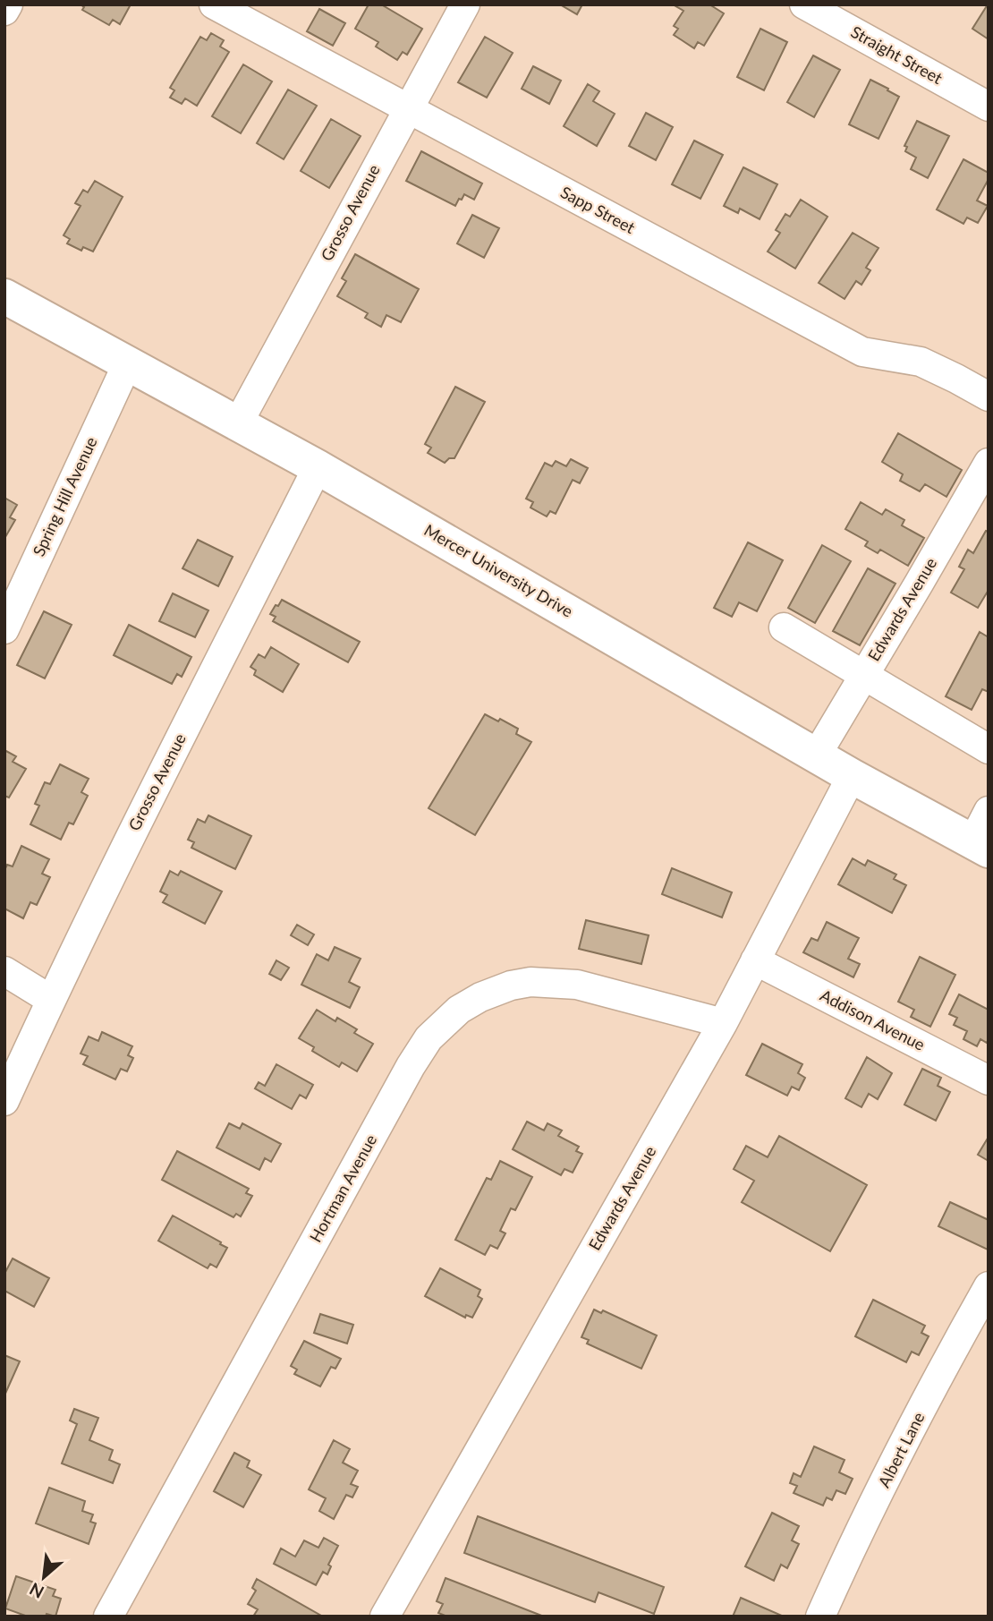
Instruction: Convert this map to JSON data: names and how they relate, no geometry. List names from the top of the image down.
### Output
{
  "streets": {
    "main road": ["Mercer University Drive"],
    "street": [
      "Straight Street",
      "Sapp Street",
      "Grosso Avenue",
      "Spring Hill Avenue",
      "Edwards Avenue",
      "Addison Avenue",
      "Hortman Avenue",
      "Albert Lane"
    ]
  },
  "crossings": [
    ["Sapp Street", "Grosso Avenue"],
    ["Grosso Avenue", "Mercer University Drive"],
    ["Spring Hill Avenue", "Mercer University Drive"],
    ["Mercer University Drive", "Edwards Avenue"],
    ["Edwards Avenue", "Addison Avenue"],
    ["Edwards Avenue", "Hortman Avenue"]
  ],
  "north": "bottom left"
}
